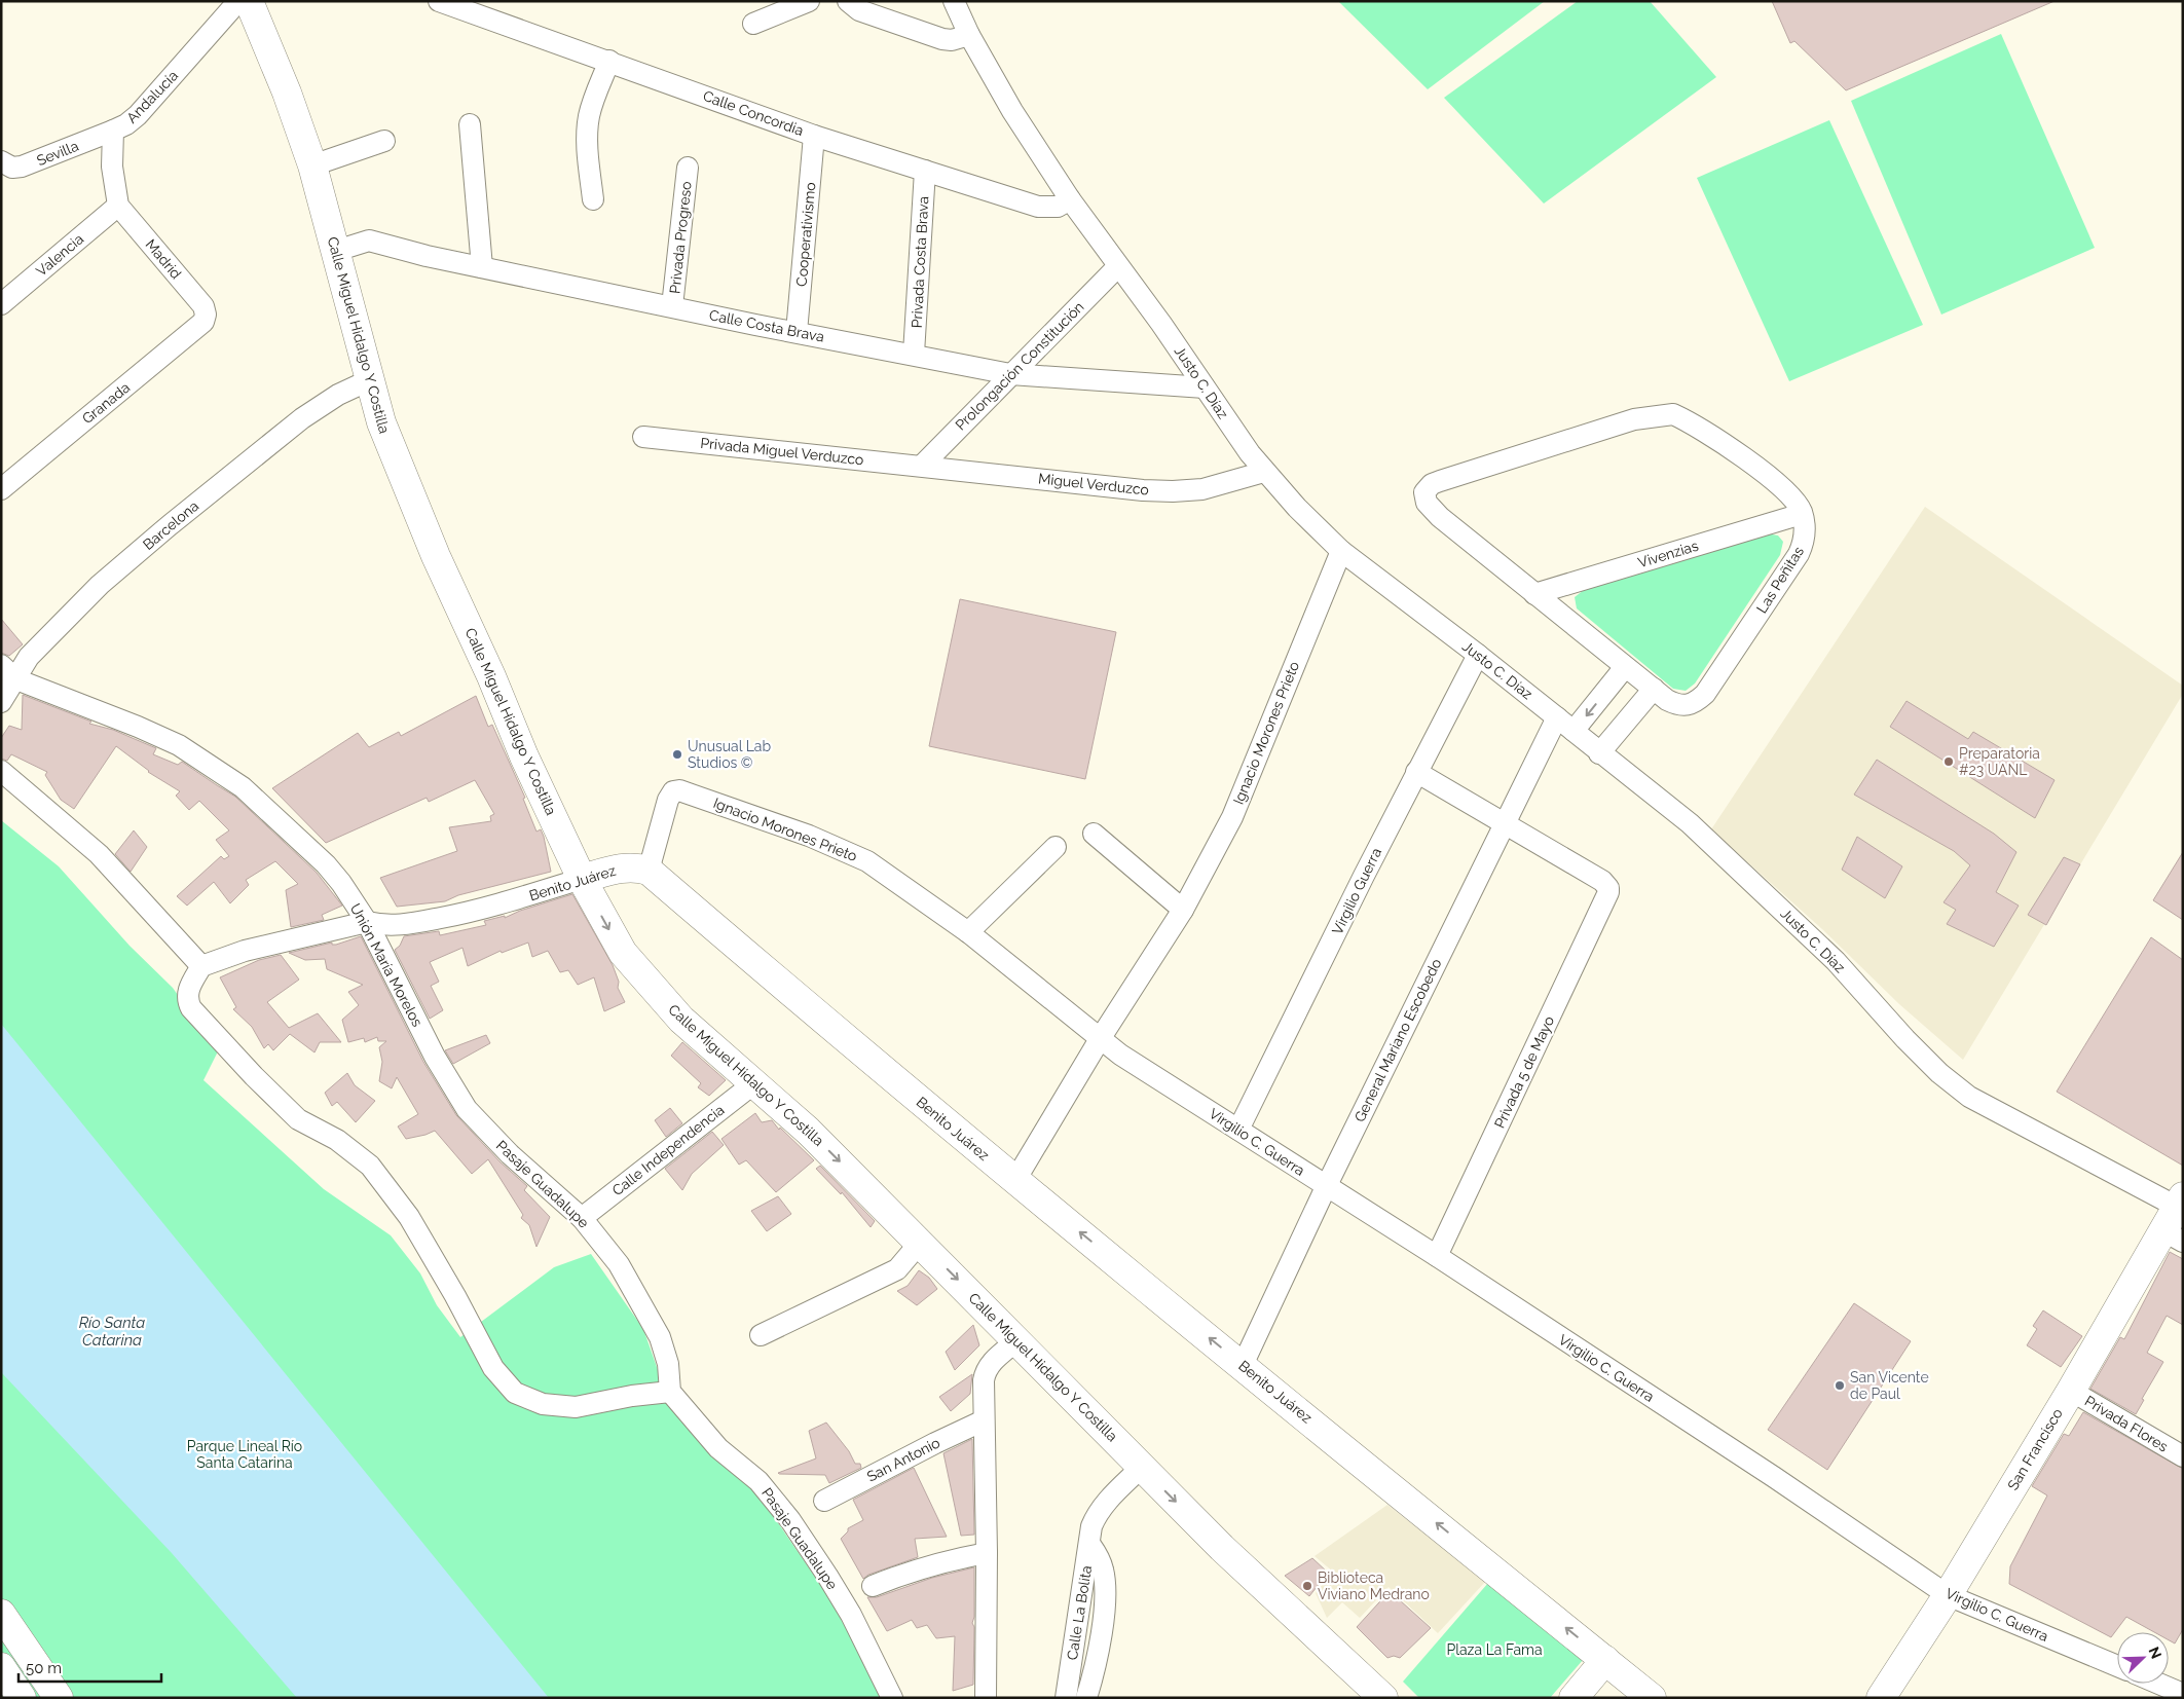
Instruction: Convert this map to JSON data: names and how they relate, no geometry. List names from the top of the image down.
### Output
{
  "streets": {
    "main road": ["Calle Miguel Hidalgo Y Costilla", "Benito Juárez", "San Francisco"],
    "street": [
      "Andalucía",
      "Calle Concordia",
      "Sevilla",
      "Cooperativismo",
      "Privada Progreso",
      "Valencia",
      "Madrid",
      "Privada Costa Brava",
      "Calle Costa Brava",
      "Prolongación Constitución",
      "Justo C. Díaz",
      "Granada",
      "Privada Miguel Verduzco",
      "Miguel Verduzco",
      "Barcelona",
      "Vivenzias",
      "Las Peñitas",
      "Ignacio Morones Prieto",
      "Virgilio Guerra",
      "Unión María Morelos",
      "General Mariano Escobedo",
      "Privada 5 de Mayo",
      "Virgilio C. Guerra",
      "Calle Independencia",
      "Pasaje Guadalupe",
      "Privada Flores",
      "San Antonio",
      "Calle La Bolita"
    ]
  },
  "crossings": [
    ["Andalucía", "Sevilla"],
    ["Andalucía", "Valencia"],
    ["Andalucía", "Madrid"],
    ["Calle Concordia", "Cooperativismo"],
    ["Calle Concordia", "Privada Costa Brava"],
    ["Calle Concordia", "Justo C. Díaz"],
    ["Cooperativismo", "Calle Costa Brava"],
    ["Privada Progreso", "Calle Costa Brava"],
    ["Valencia", "Madrid"],
    ["Madrid", "Granada"],
    ["Privada Costa Brava", "Calle Costa Brava"],
    ["Calle Costa Brava", "Calle Miguel Hidalgo Y Costilla"],
    ["Calle Costa Brava", "Prolongación Constitución"],
    ["Calle Costa Brava", "Justo C. Díaz"],
    ["Calle Miguel Hidalgo Y Costilla", "Barcelona"],
    ["Calle Miguel Hidalgo Y Costilla", "Benito Juárez"],
    ["Calle Miguel Hidalgo Y Costilla", "Calle Independencia"],
    ["Prolongación Constitución", "Justo C. Díaz"],
    ["Prolongación Constitución", "Privada Miguel Verduzco"],
    ["Prolongación Constitución", "Miguel Verduzco"],
    ["Justo C. Díaz", "Miguel Verduzco"],
    ["Justo C. Díaz", "Ignacio Morones Prieto"],
    ["Justo C. Díaz", "Virgilio Guerra"],
    ["Justo C. Díaz", "General Mariano Escobedo"],
    ["Justo C. Díaz", "San Francisco"],
    ["Privada Miguel Verduzco", "Miguel Verduzco"],
    ["Barcelona", "Unión María Morelos"],
    ["Vivenzias", "Las Peñitas"],
    ["Ignacio Morones Prieto", "Benito Juárez"],
    ["Ignacio Morones Prieto", "Virgilio C. Guerra"],
    ["Benito Juárez", "Unión María Morelos"],
    ["Benito Juárez", "General Mariano Escobedo"],
    ["Virgilio Guerra", "Virgilio C. Guerra"],
    ["Unión María Morelos", "Pasaje Guadalupe"],
    ["General Mariano Escobedo", "Privada 5 de Mayo"],
    ["General Mariano Escobedo", "Virgilio C. Guerra"],
    ["Privada 5 de Mayo", "Virgilio C. Guerra"],
    ["Virgilio C. Guerra", "San Francisco"],
    ["Calle Independencia", "Pasaje Guadalupe"],
    ["Privada Flores", "San Francisco"]
  ],
  "one_way": ["Calle Miguel Hidalgo Y Costilla", "Benito Juárez"],
  "water": ["Río Santa Catarina"],
  "parks": ["Parque Lineal Río Santa Catarina", "Plaza La Fama"],
  "places": [
    "Unusual Lab Studios ©",
    "Preparatoria #23 UANL",
    "San Vicente de Paul",
    "Biblioteca Viviano Medrano"
  ],
  "scale_bar": "50 m",
  "north": "top right"
}
